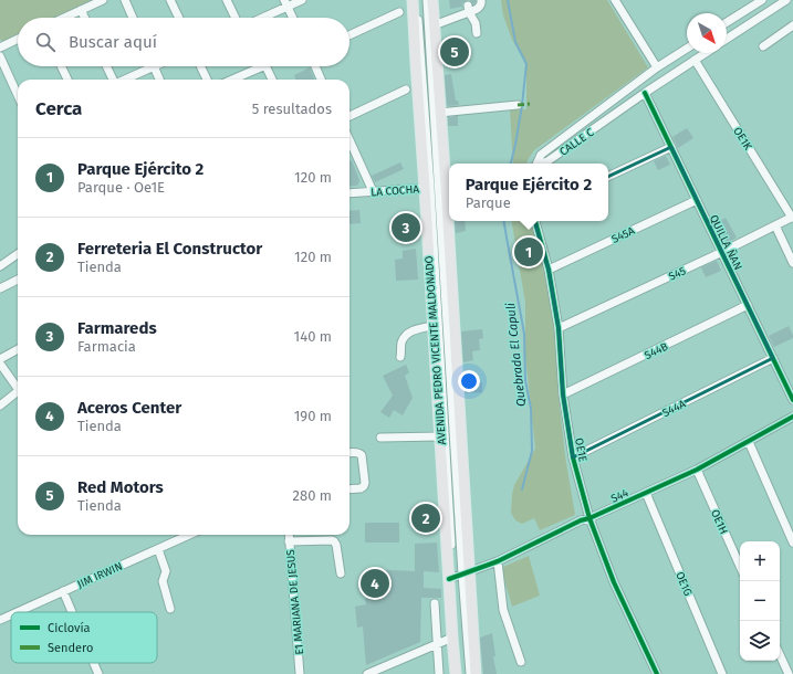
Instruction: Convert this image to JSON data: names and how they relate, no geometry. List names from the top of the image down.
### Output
{
  "streets": {
    "main road": ["AVENIDA PEDRO VICENTE MALDONADO"],
    "street": [
      "OE1K",
      "CALLE C",
      "LA COCHA",
      "S45A",
      "QUILLA ÑAN",
      "S45",
      "S44B",
      "S44A",
      "OE1E",
      "S44",
      "OE1H",
      "JIM IRWIN",
      "OE1G",
      "E1 MARIANA DE JESUS"
    ]
  },
  "crossings": [
    ["OE1K", "CALLE C"],
    ["OE1K", "S45"],
    ["CALLE C", "QUILLA ÑAN"],
    ["LA COCHA", "AVENIDA PEDRO VICENTE MALDONADO"],
    ["S45A", "QUILLA ÑAN"],
    ["S45A", "OE1E"],
    ["QUILLA ÑAN", "S45"],
    ["QUILLA ÑAN", "S44B"],
    ["QUILLA ÑAN", "S44A"],
    ["S45", "OE1E"],
    ["AVENIDA PEDRO VICENTE MALDONADO", "S44"],
    ["S44B", "OE1E"],
    ["S44A", "OE1E"],
    ["OE1E", "S44"],
    ["S44", "OE1H"],
    ["S44", "OE1G"]
  ],
  "water": ["Quebrada El Capuli"],
  "legend": ["Ciclovía", "Sendero"],
  "north": "bottom right",
  "page": {
    "search": "Buscar aquí",
    "pins": [
      "5",
      "3",
      "1",
      "2",
      "4"
    ],
    "heading": ["Cerca", "5 resultados"],
    "list": [
      {
        "mark": "1",
        "name": "Parque Ejército 2",
        "note": "Parque · Oe1E",
        "value": "120 m"
      },
      {
        "mark": "2",
        "name": "Ferreteria El Constructor",
        "note": "Tienda",
        "value": "120 m"
      },
      {
        "mark": "3",
        "name": "Farmareds",
        "note": "Farmacia",
        "value": "140 m"
      },
      {
        "mark": "4",
        "name": "Aceros Center",
        "note": "Tienda",
        "value": "190 m"
      },
      {
        "mark": "5",
        "name": "Red Motors",
        "note": "Tienda",
        "value": "280 m"
      }
    ],
    "popup": ["Parque Ejército 2", "Parque"],
    "map_buttons": ["+", "−"]
  }
}
